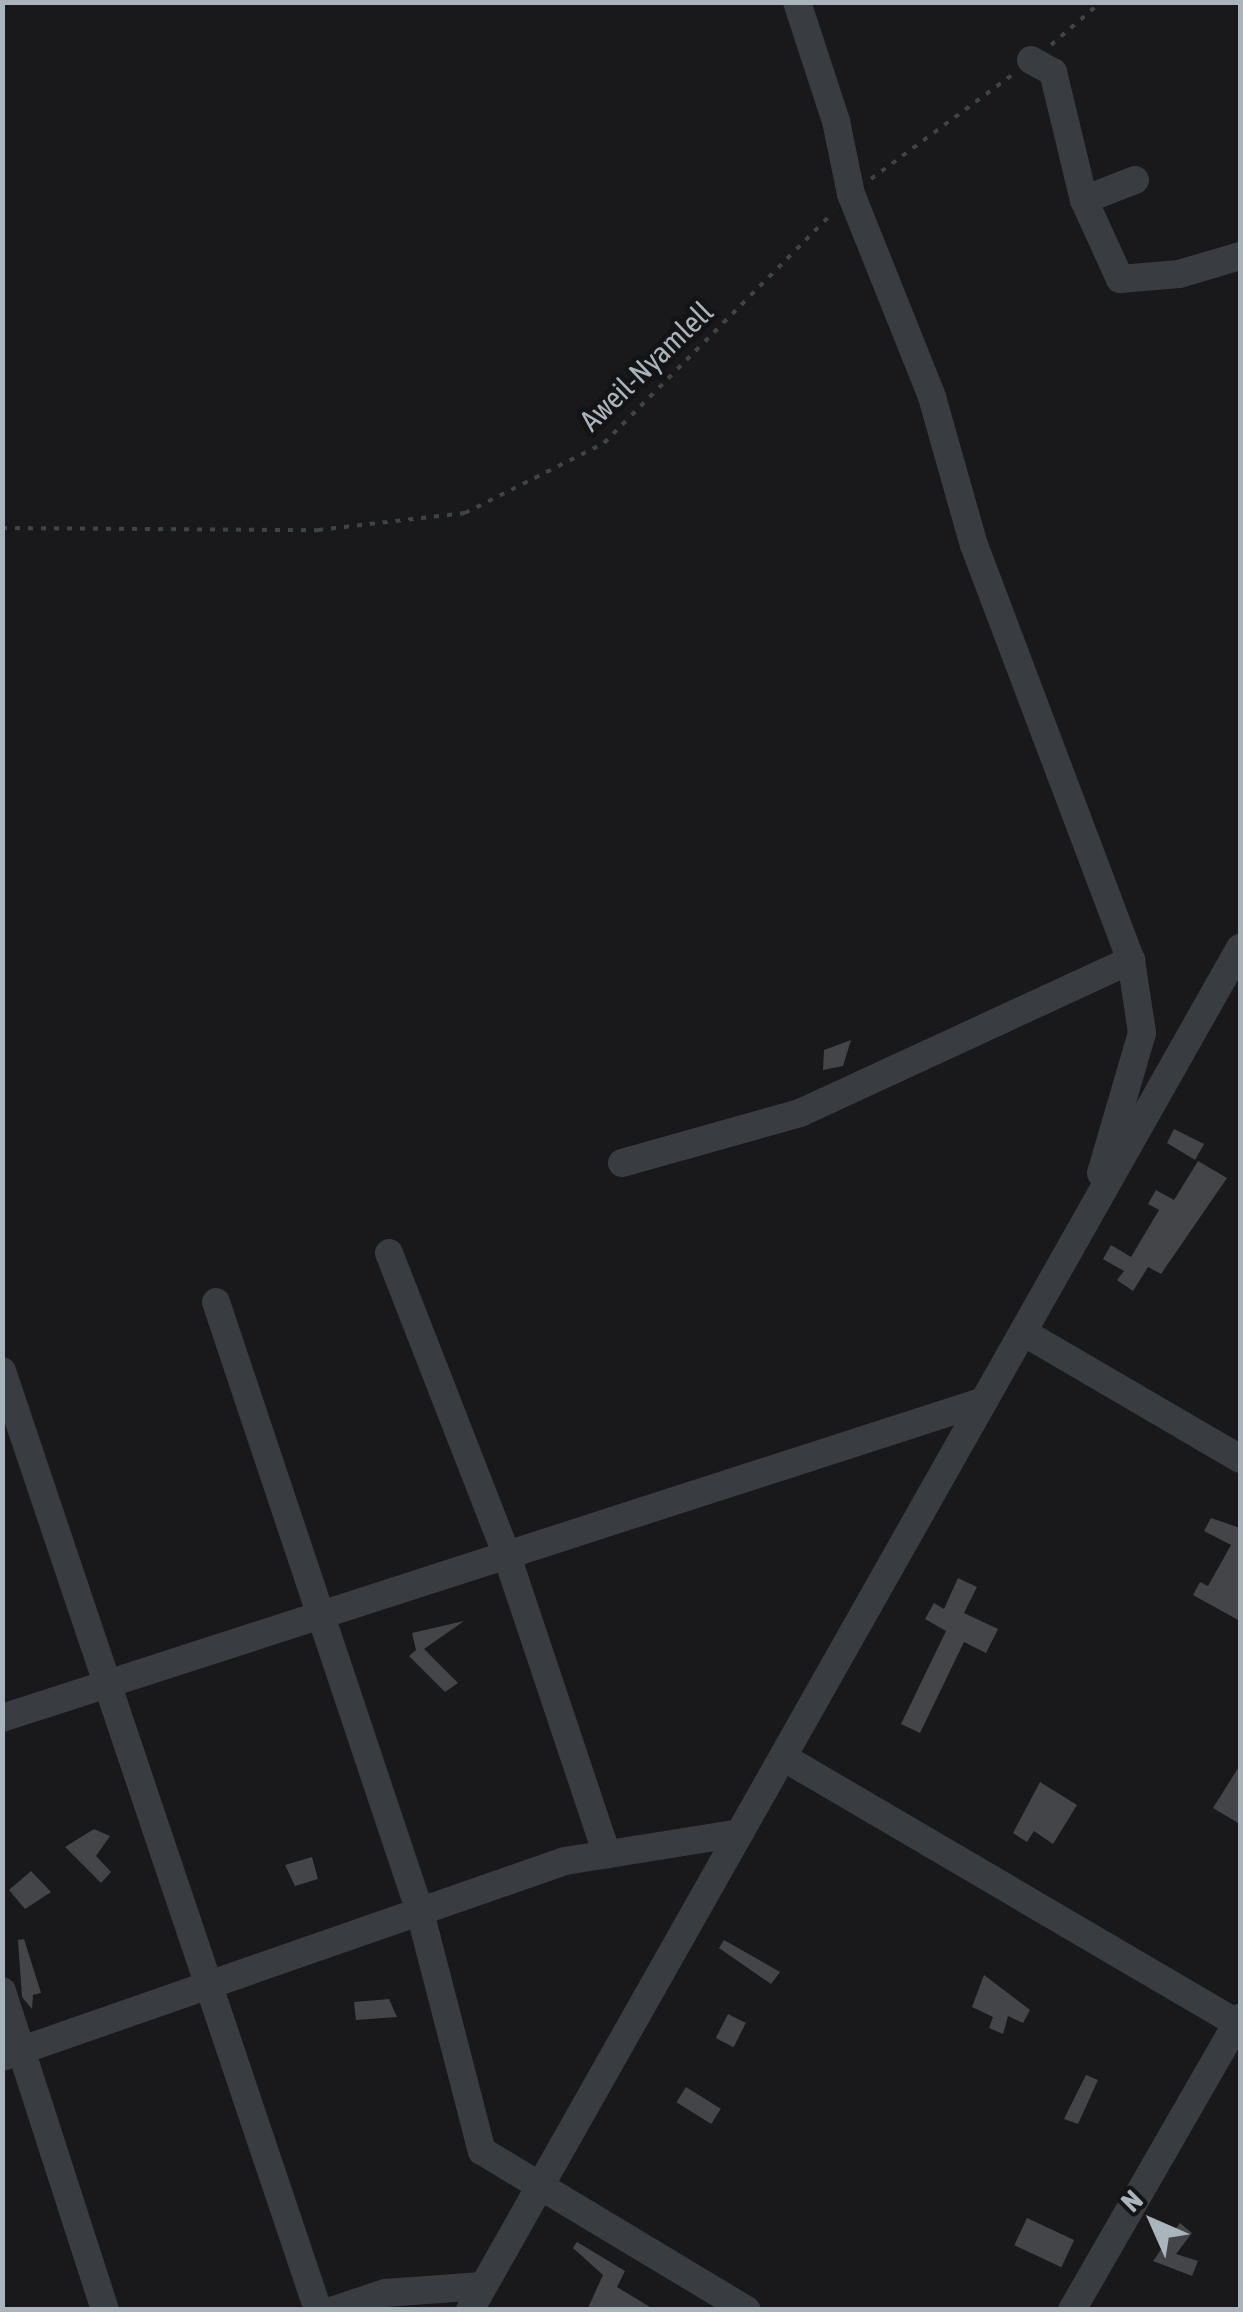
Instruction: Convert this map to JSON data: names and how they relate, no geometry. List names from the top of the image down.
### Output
{
  "streets": {
    "path": ["Aweil-Nyamlell"]
  },
  "north": "top left"
}
